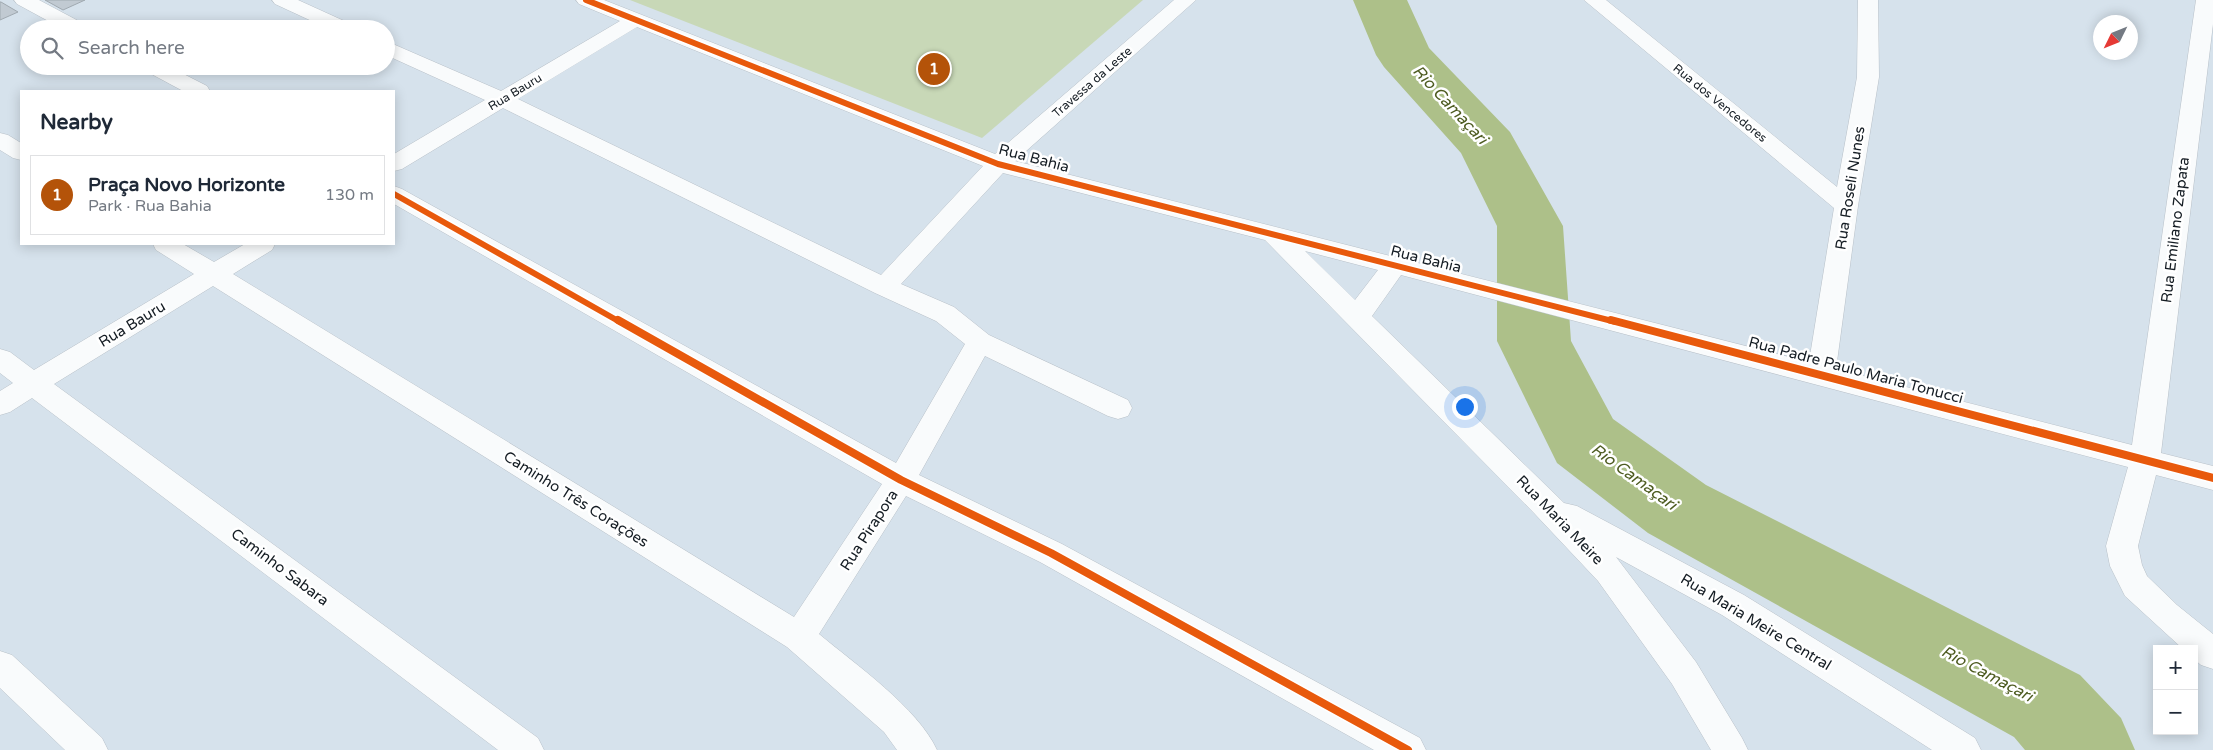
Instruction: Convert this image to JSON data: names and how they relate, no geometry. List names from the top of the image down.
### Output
{
  "streets": {
    "street": [
      "Travessa da Leste",
      "Rua Bauru",
      "Rua dos Vencedores",
      "Rua Bahia",
      "Rua Roseli Nunes",
      "Rua Emiliano Zapata",
      "Rua Padre Paulo Maria Tonucci",
      "Caminho Três Corações",
      "Rua Maria Meire",
      "Rua Pirapora",
      "Caminho Sabara",
      "Rua Maria Meire Central"
    ]
  },
  "crossings": [
    ["Travessa da Leste", "Rua Bahia"],
    ["Rua Bauru", "Rua Bahia"],
    ["Rua Bauru", "Caminho Três Corações"],
    ["Rua Bauru", "Caminho Sabara"],
    ["Rua dos Vencedores", "Rua Roseli Nunes"],
    ["Rua Bahia", "Rua Padre Paulo Maria Tonucci"],
    ["Rua Bahia", "Rua Maria Meire"],
    ["Rua Roseli Nunes", "Rua Padre Paulo Maria Tonucci"],
    ["Rua Emiliano Zapata", "Rua Padre Paulo Maria Tonucci"],
    ["Caminho Três Corações", "Rua Pirapora"],
    ["Rua Maria Meire", "Rua Maria Meire Central"]
  ],
  "water": ["Rio Camaçari"],
  "north": "bottom left",
  "page": {
    "search": "Search here",
    "pins": "1",
    "heading": "Nearby",
    "list": [
      {
        "mark": "1",
        "name": "Praça Novo Horizonte",
        "note": "Park · Rua Bahia",
        "value": "130 m"
      }
    ],
    "map_buttons": ["+", "−"]
  }
}
